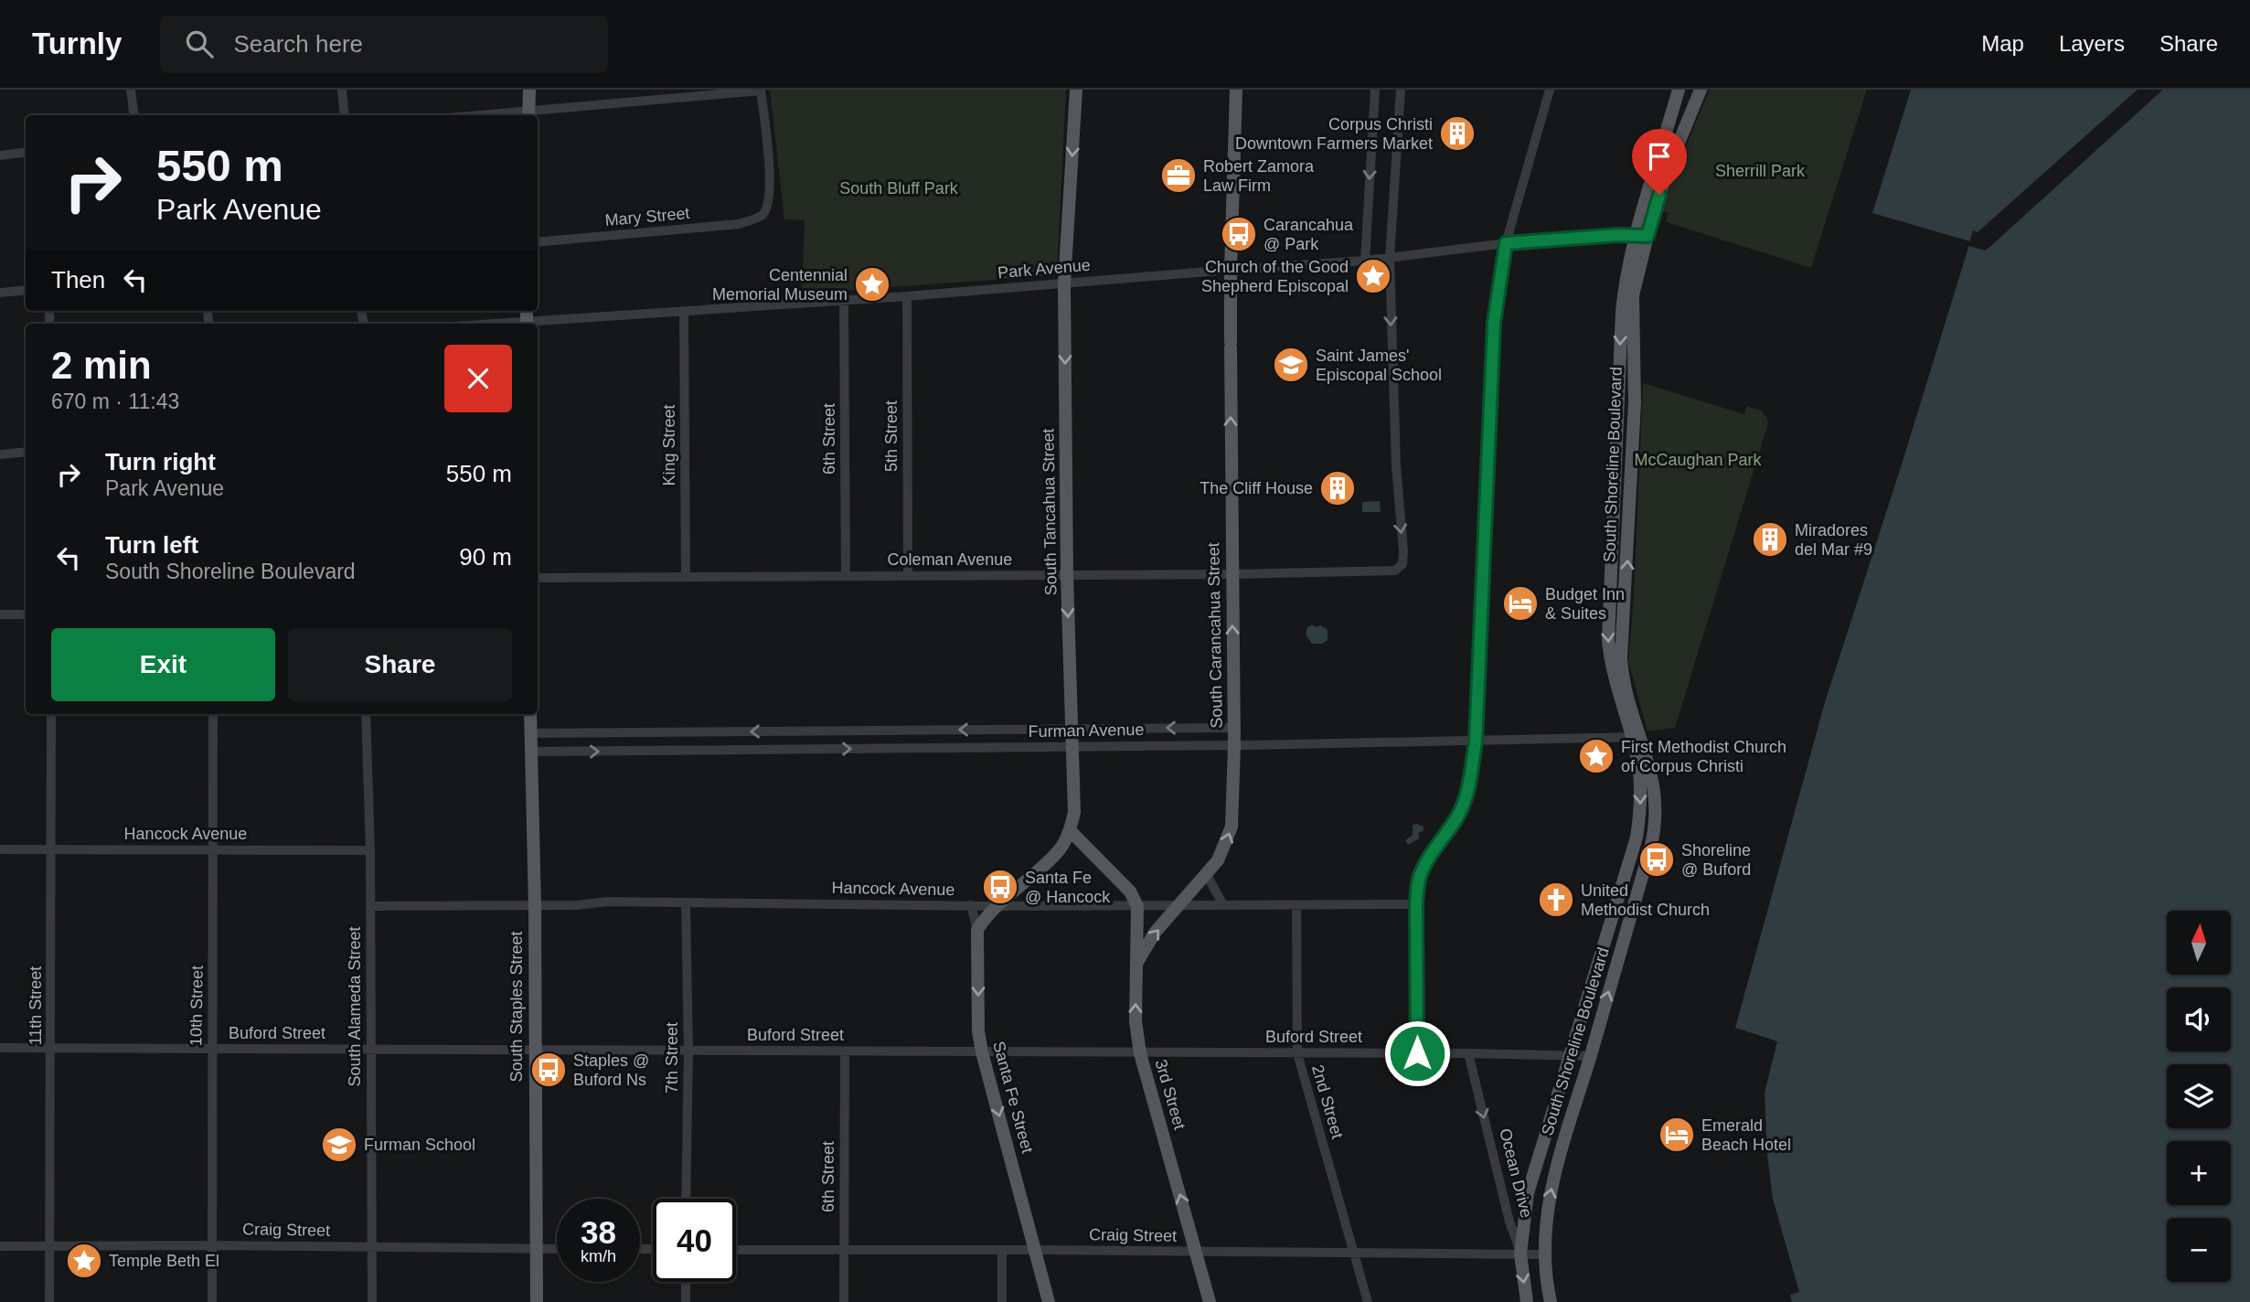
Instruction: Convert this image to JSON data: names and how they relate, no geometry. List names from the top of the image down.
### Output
{
  "streets": {
    "main road": [
      "South Shoreline Boulevard",
      "South Tancahua Street",
      "South Carancahua Street",
      "South Staples Street",
      "3rd Street",
      "Santa Fe Street",
      "Ocean Drive"
    ],
    "street": [
      "Mary Street",
      "Park Avenue",
      "5th Street",
      "6th Street",
      "King Street",
      "Coleman Avenue",
      "Furman Avenue",
      "Hancock Avenue",
      "11th Street",
      "10th Street",
      "South Alameda Street",
      "Buford Street",
      "7th Street",
      "2nd Street",
      "Craig Street"
    ]
  },
  "crossings": [
    ["Park Avenue", "5th Street"],
    ["Park Avenue", "6th Street"],
    ["Park Avenue", "King Street"],
    ["Park Avenue", "South Shoreline Boulevard"],
    ["Park Avenue", "South Tancahua Street"],
    ["Park Avenue", "Coleman Avenue"],
    ["Park Avenue", "South Carancahua Street"],
    ["5th Street", "Coleman Avenue"],
    ["6th Street", "Coleman Avenue"],
    ["6th Street", "Buford Street"],
    ["6th Street", "Craig Street"],
    ["King Street", "Coleman Avenue"],
    ["South Shoreline Boulevard", "Furman Avenue"],
    ["South Shoreline Boulevard", "Buford Street"],
    ["South Shoreline Boulevard", "Ocean Drive"],
    ["South Shoreline Boulevard", "Craig Street"],
    ["South Tancahua Street", "Coleman Avenue"],
    ["South Tancahua Street", "Furman Avenue"],
    ["South Tancahua Street", "Hancock Avenue"],
    ["Coleman Avenue", "South Carancahua Street"],
    ["South Carancahua Street", "Furman Avenue"],
    ["South Carancahua Street", "Hancock Avenue"],
    ["South Carancahua Street", "3rd Street"],
    ["Furman Avenue", "South Staples Street"],
    ["Hancock Avenue", "11th Street"],
    ["Hancock Avenue", "10th Street"],
    ["Hancock Avenue", "South Alameda Street"],
    ["Hancock Avenue", "South Staples Street"],
    ["Hancock Avenue", "7th Street"],
    ["Hancock Avenue", "3rd Street"],
    ["Hancock Avenue", "2nd Street"],
    ["11th Street", "Buford Street"],
    ["11th Street", "Craig Street"],
    ["10th Street", "Buford Street"],
    ["10th Street", "Craig Street"],
    ["South Alameda Street", "Buford Street"],
    ["South Alameda Street", "Craig Street"],
    ["South Staples Street", "Buford Street"],
    ["South Staples Street", "Craig Street"],
    ["Buford Street", "7th Street"],
    ["Buford Street", "3rd Street"],
    ["Buford Street", "Santa Fe Street"],
    ["Buford Street", "2nd Street"],
    ["Buford Street", "Ocean Drive"],
    ["3rd Street", "Craig Street"],
    ["Santa Fe Street", "Craig Street"],
    ["2nd Street", "Craig Street"],
    ["Ocean Drive", "Craig Street"]
  ],
  "one_way": [
    "South Tancahua Street",
    "South Carancahua Street",
    "3rd Street",
    "Santa Fe Street",
    "Ocean Drive"
  ],
  "parks": ["Sherrill Park", "South Bluff Park", "McCaughan Park"],
  "places": {
    "building": ["Corpus Christi Downtown Farmers Market", "The Cliff House", "Miradores del Mar #9"],
    "office": ["Robert Zamora Law Firm"],
    "bus stop": [
      "Carancahua @ Park",
      "Shoreline @ Buford",
      "Santa Fe @ Hancock",
      "Staples @ Buford Ns"
    ],
    "place": [
      "Church of the Good Shepherd Episcopal",
      "Centennial Memorial Museum",
      "First Methodist Church of Corpus Christi",
      "Temple Beth El"
    ],
    "school or university": ["Saint James' Episcopal School", "Furman School"],
    "hotel": ["Budget Inn & Suites", "Emerald Beach Hotel"],
    "church": ["United Methodist Church"]
  },
  "north": "top",
  "page": {
    "header": "Turnly",
    "search": "Search here",
    "nav": ["Map", "Layers", "Share"],
    "turn": ["550 m", "Park Avenue"],
    "then": "Then",
    "heading": ["2 min", "670 m · 11:43"],
    "list": [
      {
        "name": "Turn right",
        "note": "Park Avenue",
        "value": "550 m"
      },
      {
        "name": "Turn left",
        "note": "South Shoreline Boulevard",
        "value": "90 m"
      }
    ],
    "buttons": ["Exit", "Share"],
    "map_buttons": ["+", "−"],
    "speed": "38 km/h",
    "limit": "40"
  }
}
